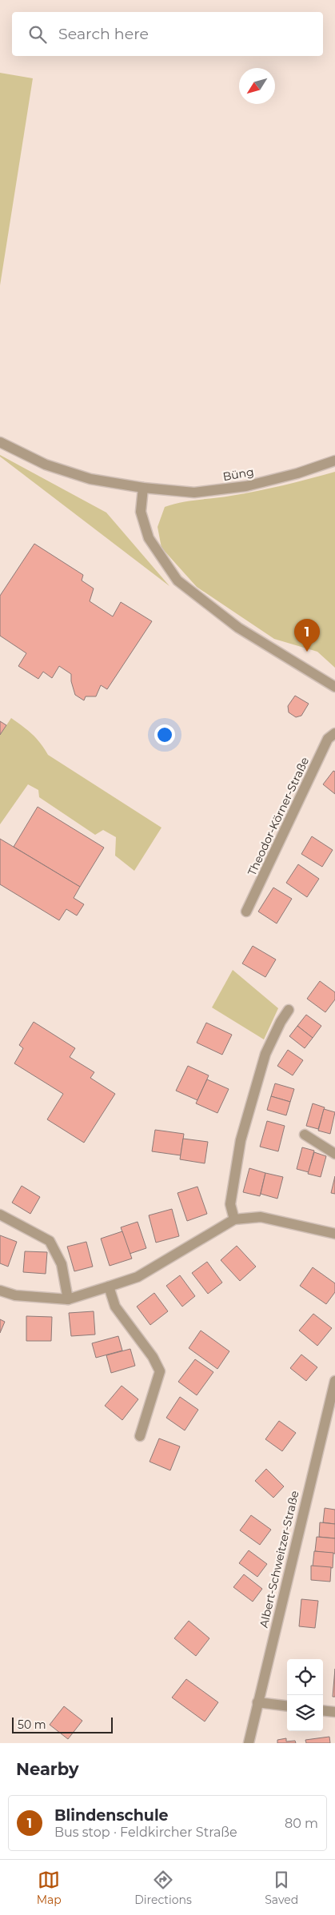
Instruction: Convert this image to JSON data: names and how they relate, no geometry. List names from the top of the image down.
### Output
{
  "streets": {
    "street": ["Büng", "Theodor-Körner-Straße", "Albert-Schweitzer-Straße"]
  },
  "scale_bar": "50 m",
  "north": "bottom left",
  "page": {
    "search": "Search here",
    "pins": "1",
    "scale": "50 m",
    "heading": "Nearby",
    "list": [
      {
        "mark": "1",
        "name": "Blindenschule",
        "note": "Bus stop · Feldkircher Straße",
        "value": "80 m"
      }
    ],
    "nav": ["Map", "Directions", "Saved"]
  }
}
